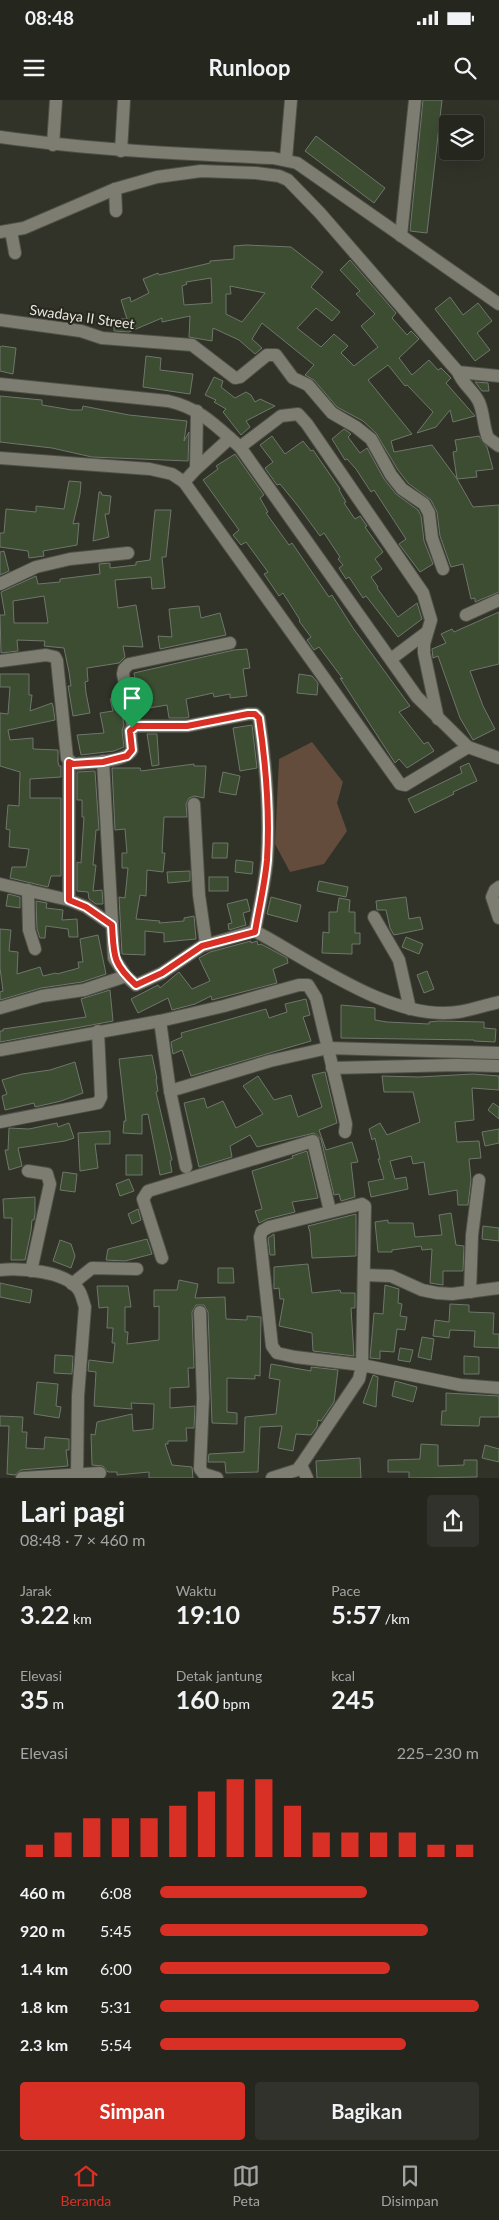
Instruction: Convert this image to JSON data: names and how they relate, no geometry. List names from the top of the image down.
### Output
{
  "streets": {
    "street": ["Swadaya II Street"]
  },
  "page": {
    "status": "08:48",
    "header": "Runloop",
    "heading": ["Lari pagi", "08:48 · 7 × 460 m"],
    "stats": [
      ["Jarak", "3.22 km"],
      ["Waktu", "19:10"],
      ["Pace", "5:57 /km"],
      ["Elevasi", "35 m"],
      ["Detak jantung", "160 bpm"],
      ["kcal", "245"]
    ],
    "chart": ["Elevasi", "225–230 m"],
    "list": [
      {
        "name": "460 m",
        "note": "6:08"
      },
      {
        "name": "920 m",
        "note": "5:45"
      },
      {
        "name": "1.4 km",
        "note": "6:00"
      },
      {
        "name": "1.8 km",
        "note": "5:31"
      },
      {
        "name": "2.3 km",
        "note": "5:54"
      }
    ],
    "buttons": ["Simpan", "Bagikan"],
    "tabs": ["Beranda", "Peta", "Disimpan"]
  }
}
